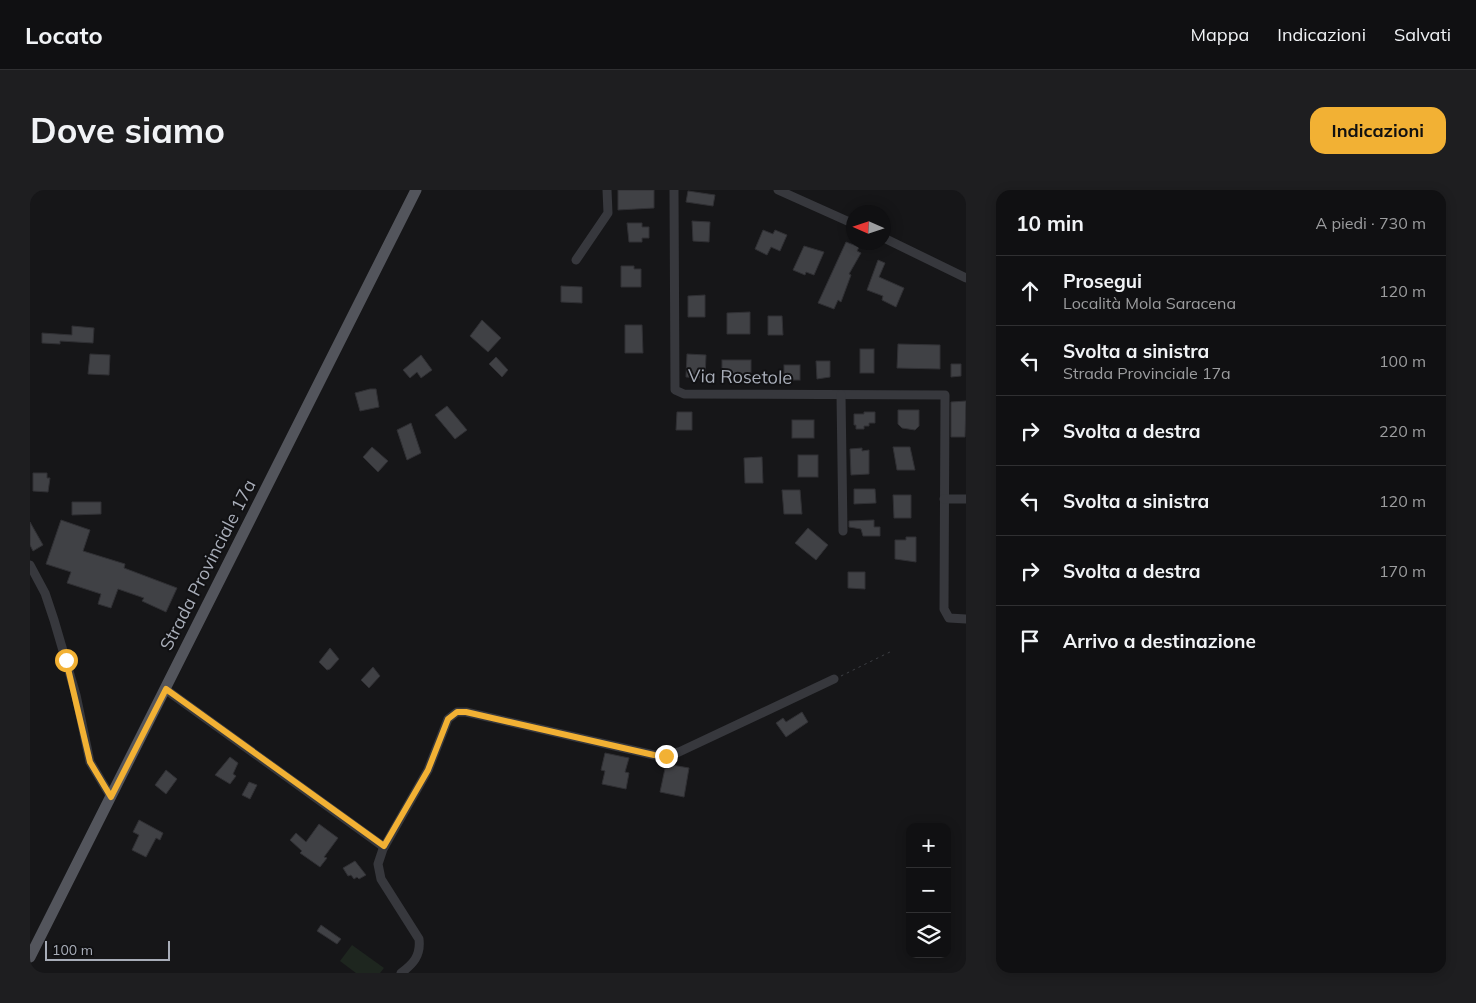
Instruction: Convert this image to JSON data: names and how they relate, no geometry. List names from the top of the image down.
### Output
{
  "streets": {
    "main road": ["Strada Provinciale 17a"],
    "street": ["Via Rosetole"]
  },
  "scale_bar": "100 m",
  "north": "left",
  "page": {
    "header": "Locato",
    "nav": ["Mappa", "Indicazioni", "Salvati"],
    "buttons": "Indicazioni",
    "title": "Dove siamo",
    "heading": ["10 min", "A piedi · 730 m"],
    "list": [
      ["Prosegui", "Località Mola Saracena", "120 m"],
      ["Svolta a sinistra", "Strada Provinciale 17a", "100 m"],
      ["Svolta a destra", "220 m"],
      ["Svolta a sinistra", "120 m"],
      ["Svolta a destra", "170 m"],
      "Arrivo a destinazione"
    ],
    "map_buttons": ["+", "−"],
    "scale": "100 m"
  }
}
